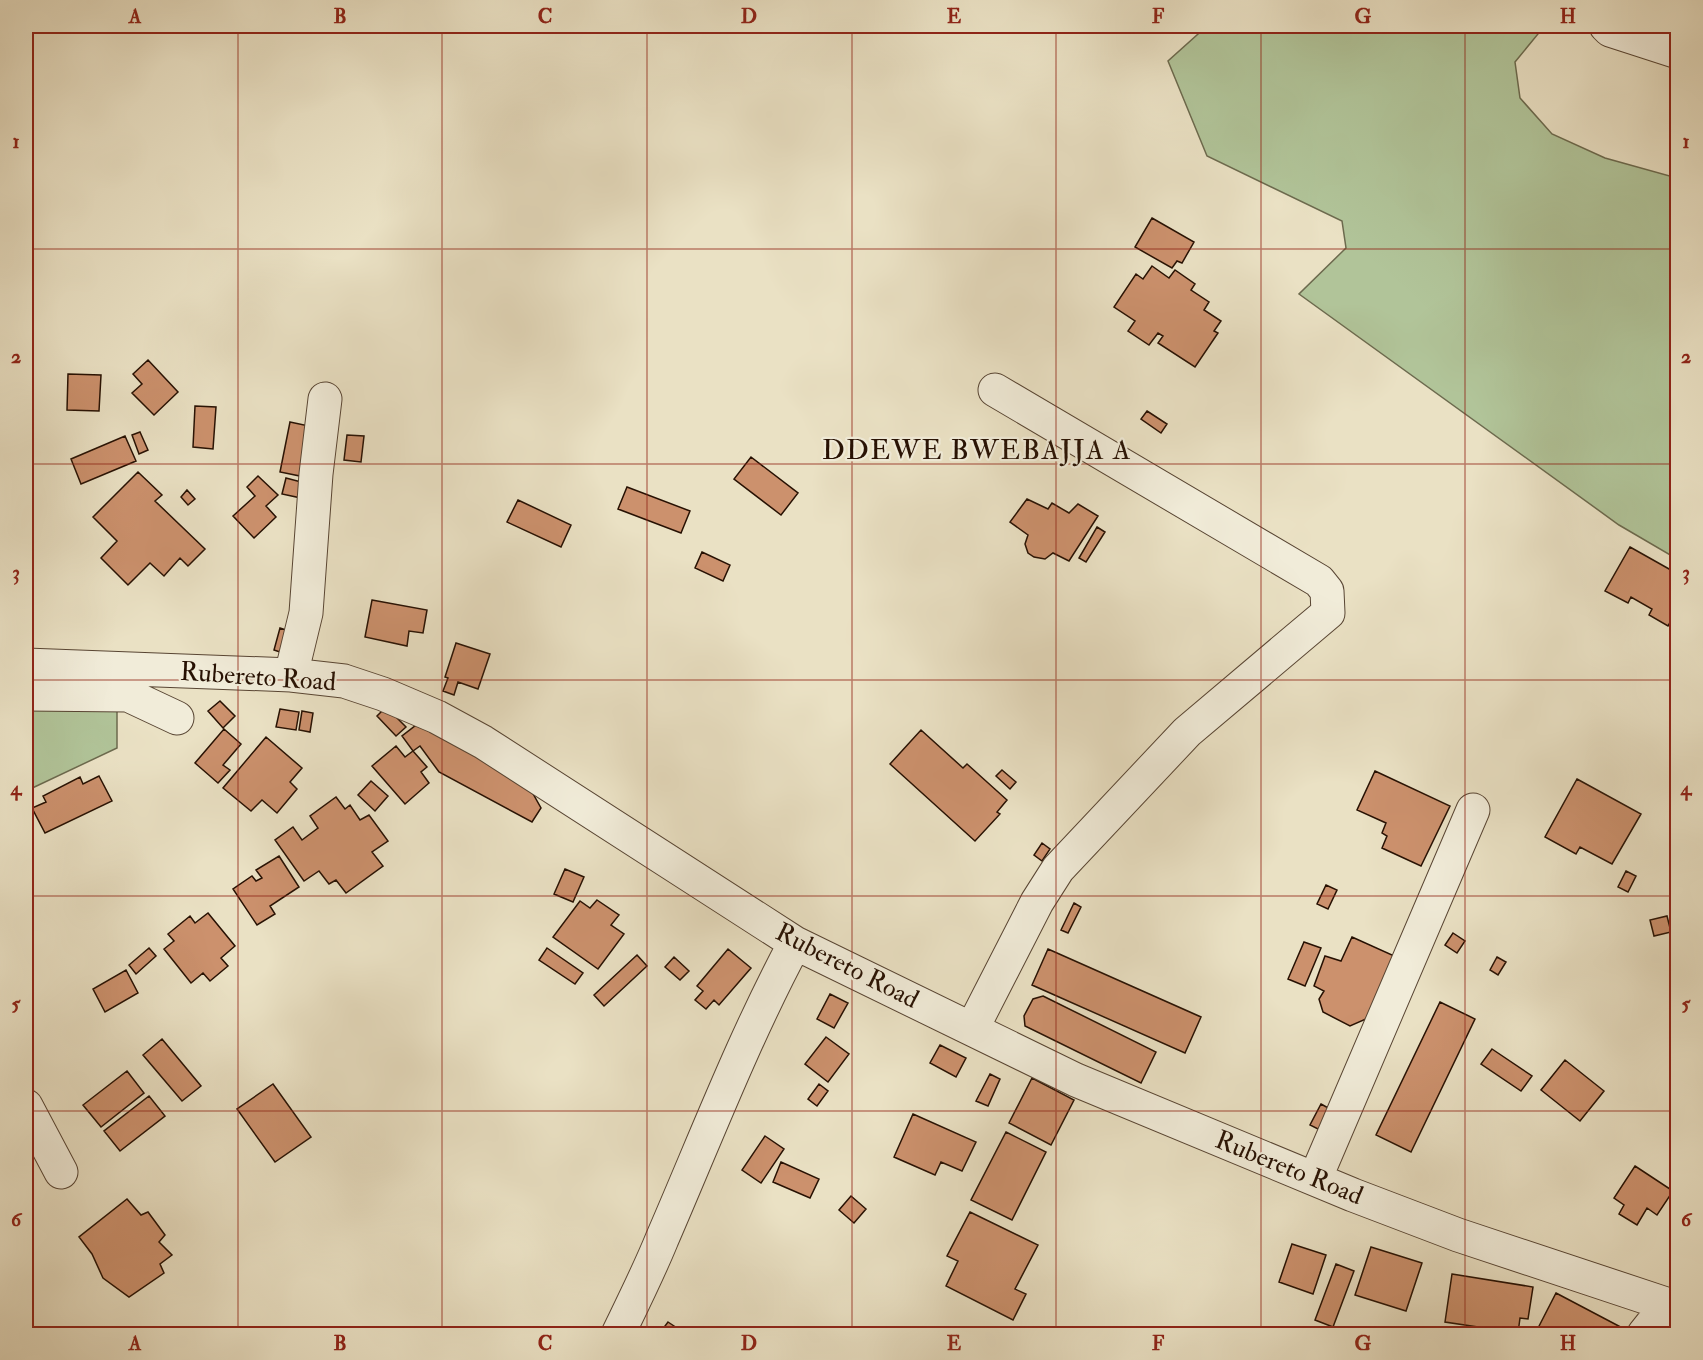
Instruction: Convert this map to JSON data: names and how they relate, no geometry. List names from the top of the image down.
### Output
{
  "streets": {
    "street": ["Rubereto Road"]
  },
  "districts": ["DDEWE BWEBAJJA A"],
  "grid": {
    "columns": [
      "A",
      "B",
      "C",
      "D",
      "E",
      "F",
      "G",
      "H"
    ],
    "rows": [
      "1",
      "2",
      "3",
      "4",
      "5",
      "6"
    ]
  }
}
